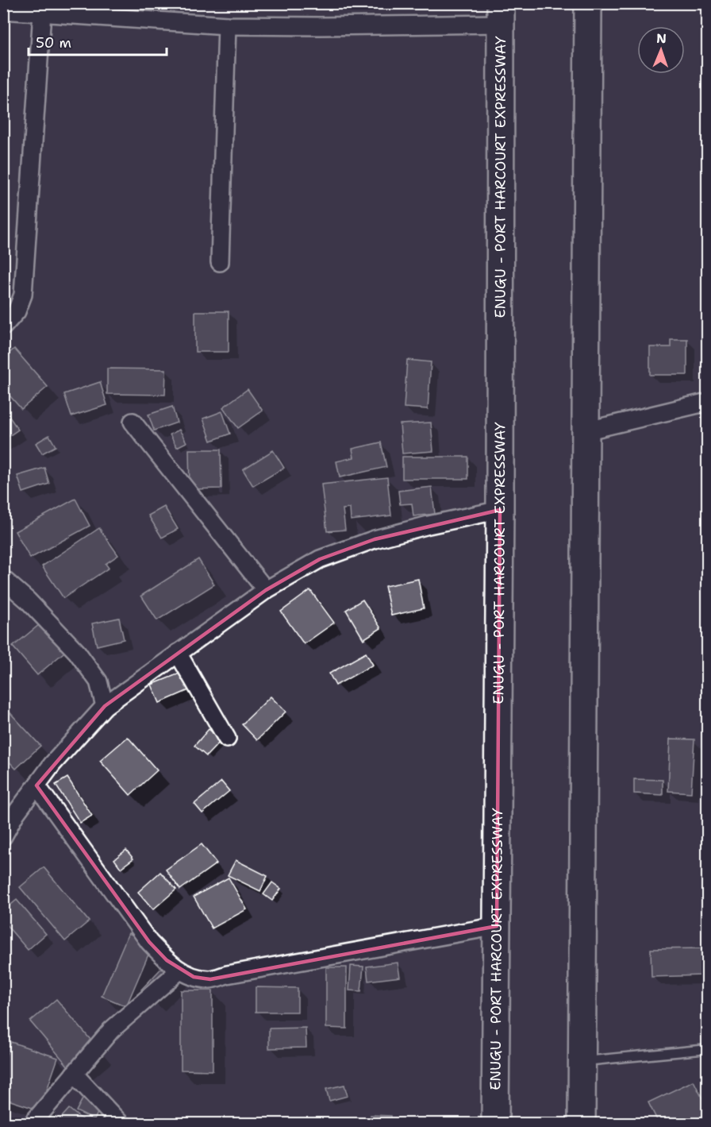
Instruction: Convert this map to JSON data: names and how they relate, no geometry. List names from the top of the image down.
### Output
{
  "streets": {
    "highway": ["ENUGU - PORT HARCOURT EXPRESSWAY"]
  },
  "scale_bar": "50 m",
  "north": "top"
}
